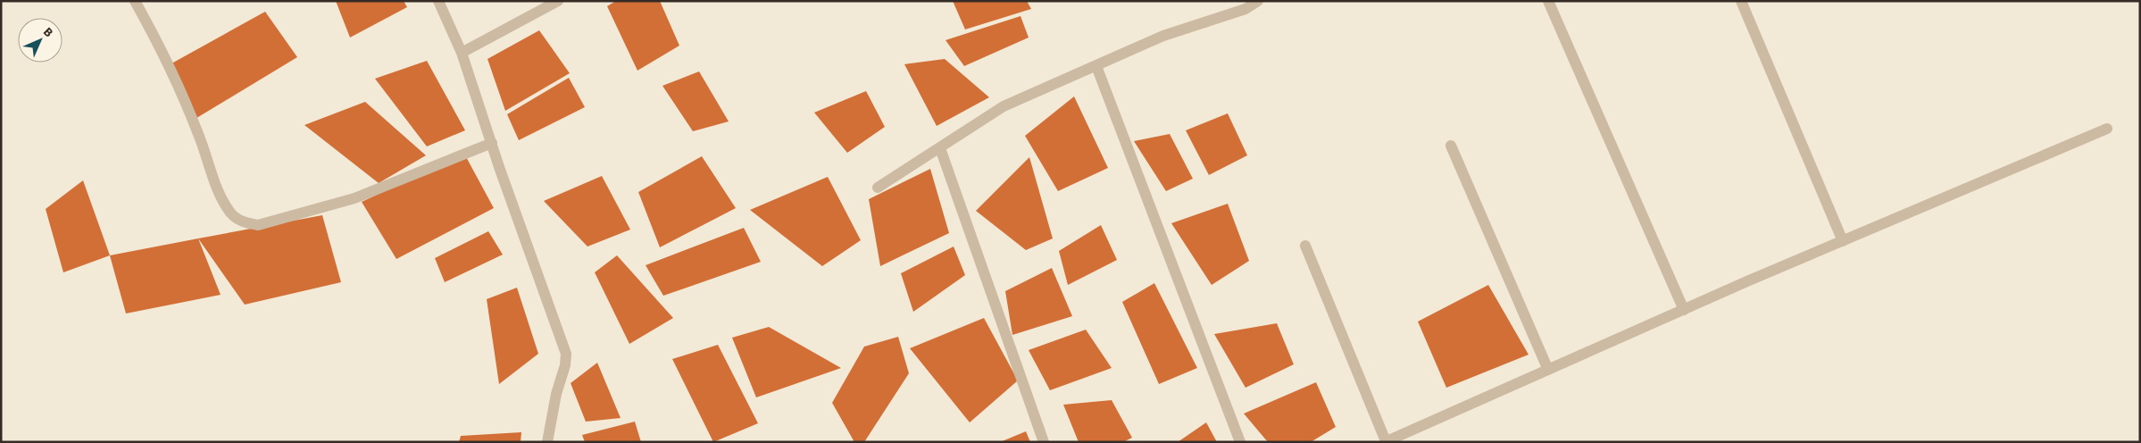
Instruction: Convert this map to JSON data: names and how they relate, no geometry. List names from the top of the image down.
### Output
{
  "north": "top right"
}
